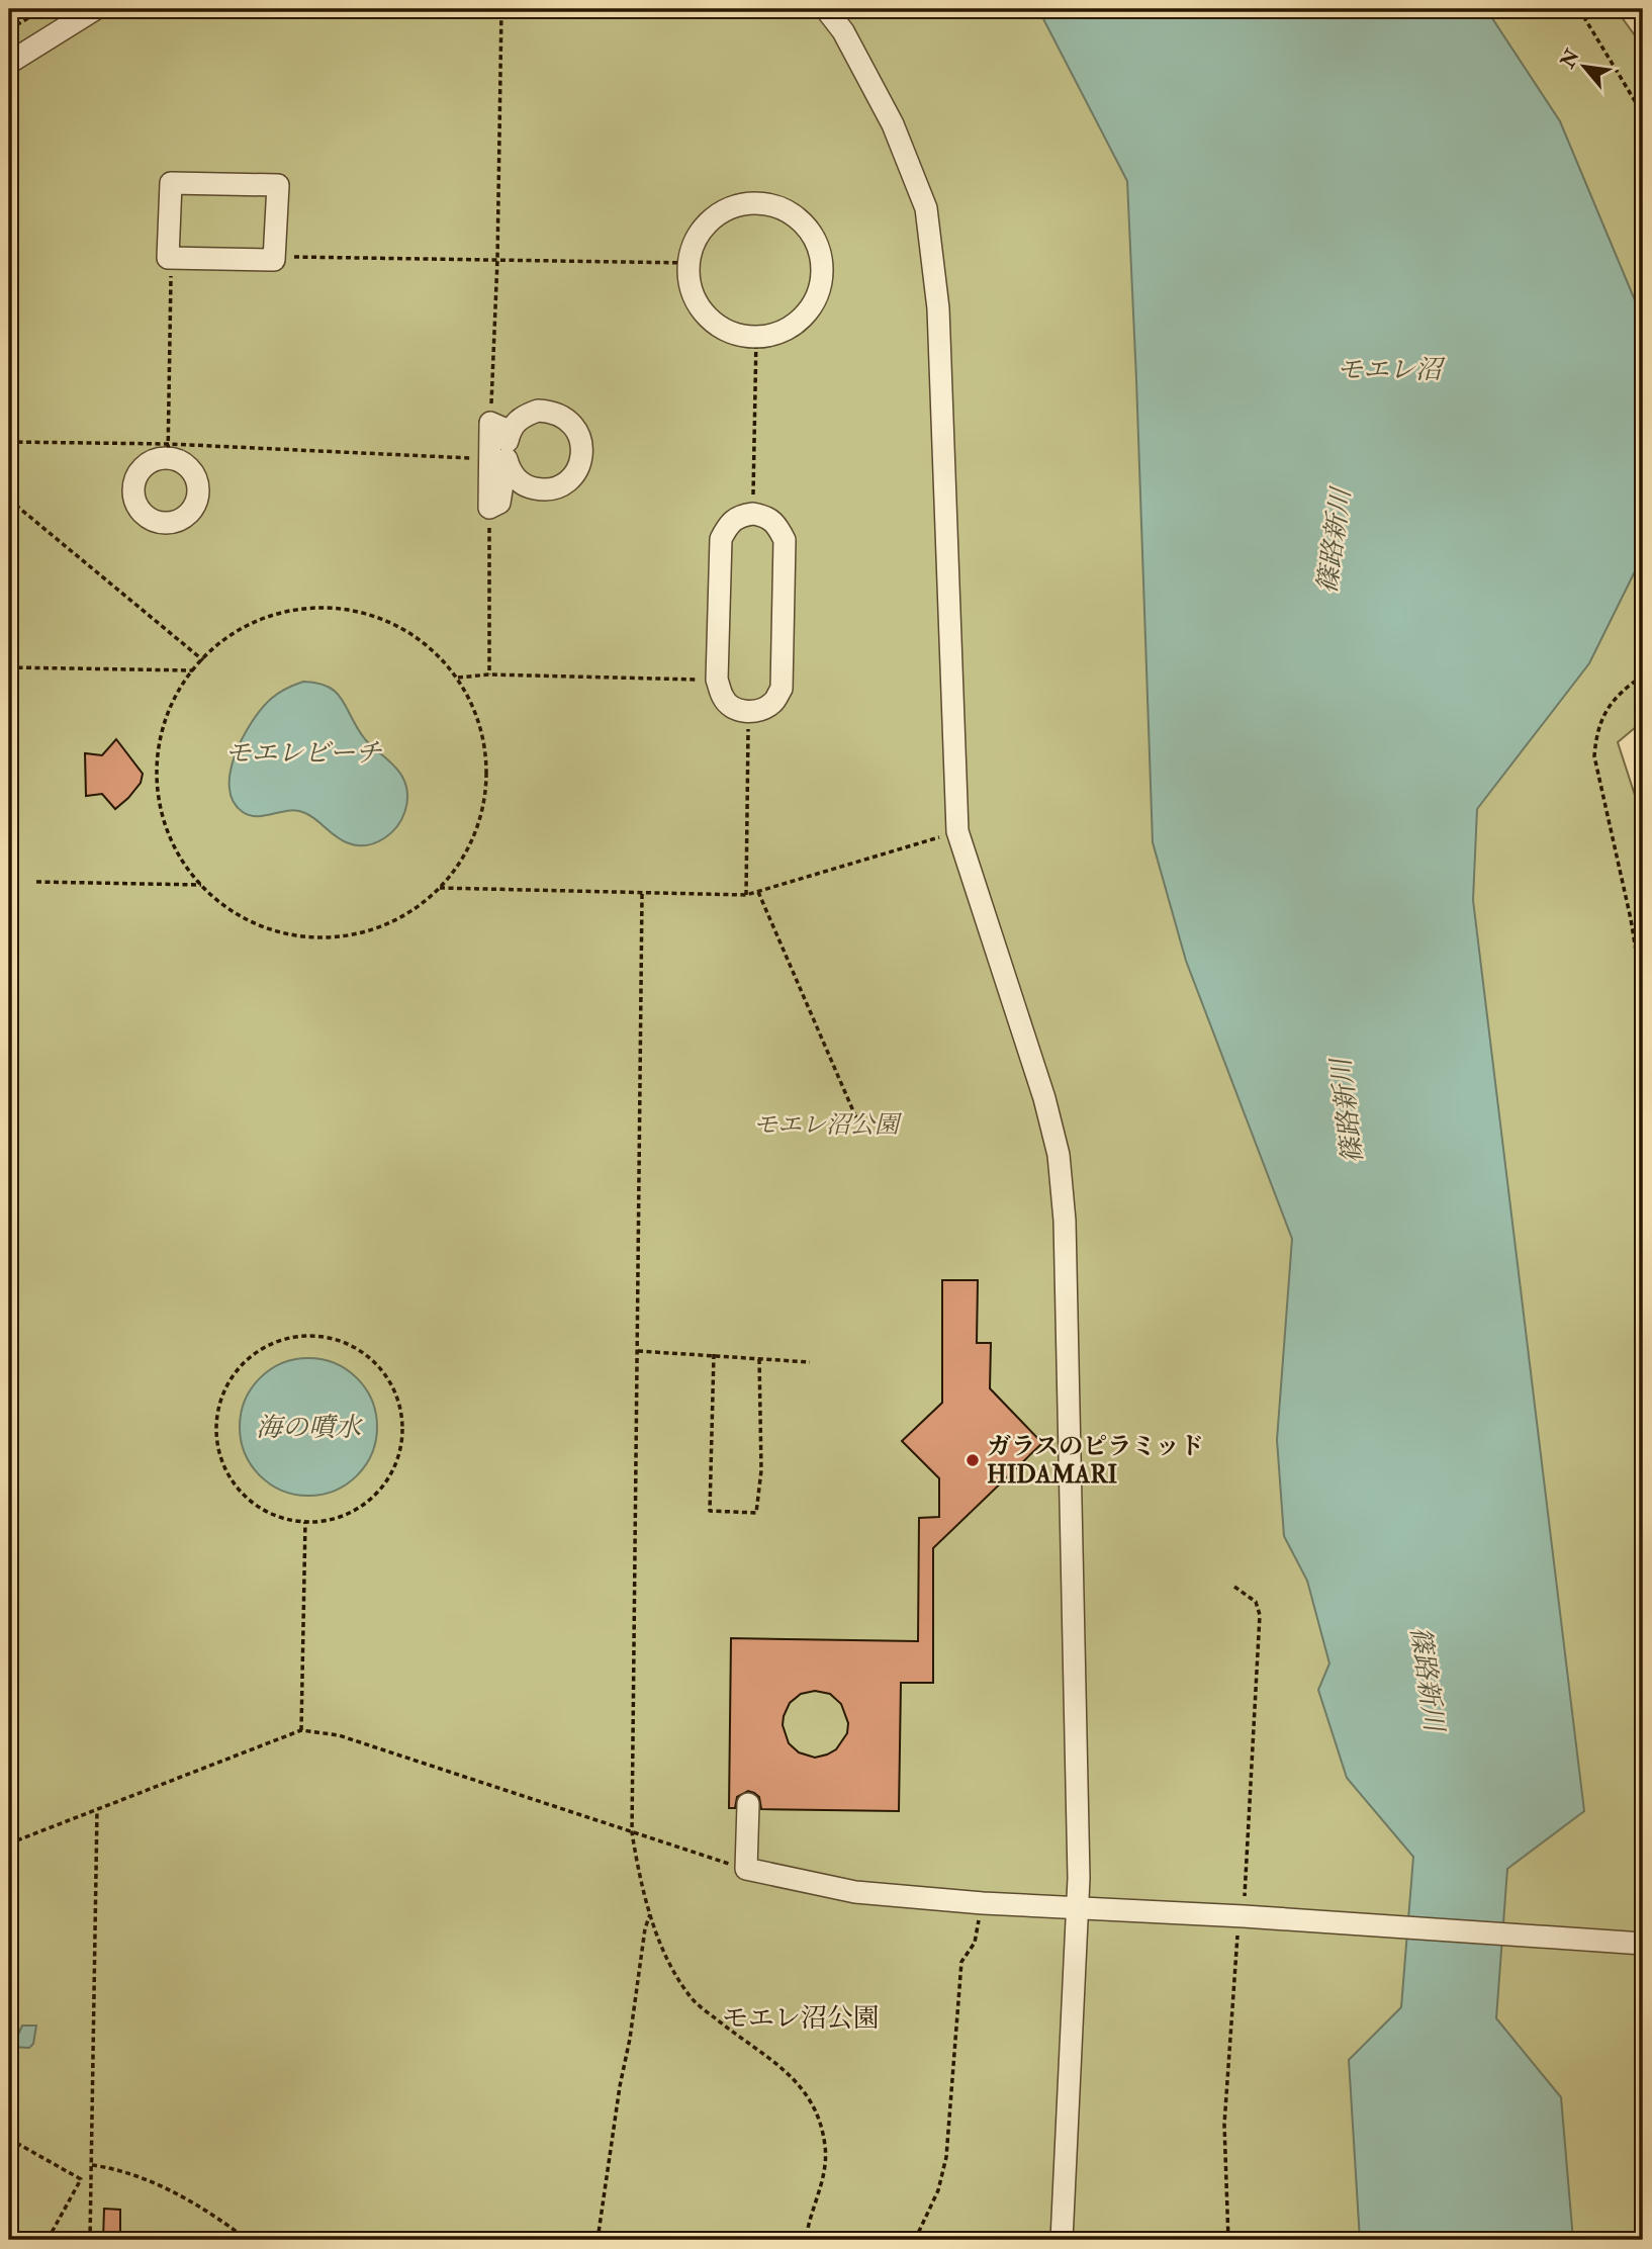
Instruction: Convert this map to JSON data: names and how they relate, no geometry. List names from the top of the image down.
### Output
{
  "districts": ["モエレ沼公園"],
  "water": [
    "モエレ沼",
    "篠路新川",
    "モエレビーチ",
    "海の噴水"
  ],
  "parks": ["モエレ沼公園"],
  "places": ["ガラスのピラミッド HIDAMARI"],
  "north": "top left"
}
